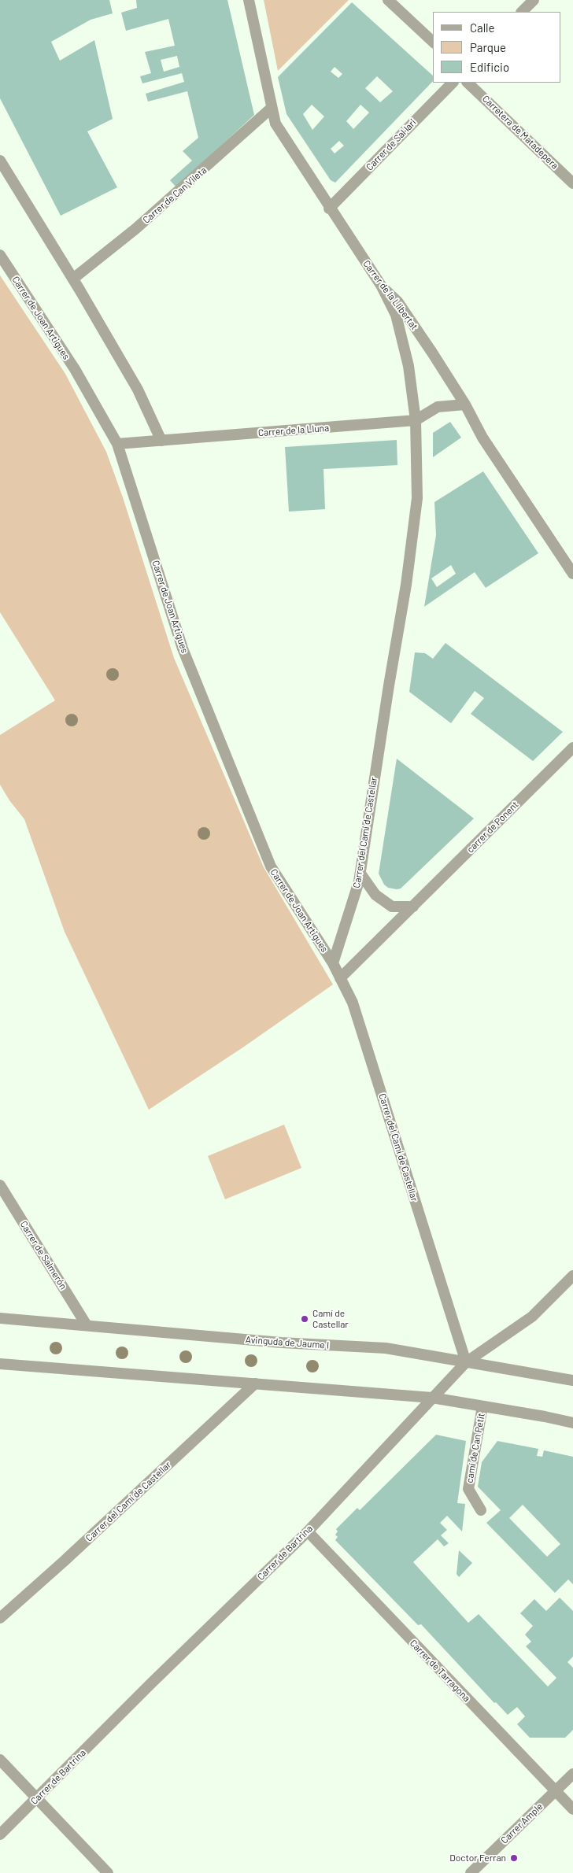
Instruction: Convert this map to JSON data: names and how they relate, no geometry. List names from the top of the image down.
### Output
{
  "streets": {
    "street": [
      "Carretera de Matadepera",
      "Carrer de Sal·lari",
      "Carrer de Can Vileta",
      "Carrer de la Llibertat",
      "Carrer de Joan Artigues",
      "Carrer de la Lluna",
      "carrer de Ponent",
      "Carrer del Camí de Castellar",
      "Carrer de Salmerón",
      "Avinguda de Jaume I",
      "camí de Can Petit",
      "Carrer de Bartrina",
      "Carrer de Tarragona",
      "Carrer Ample"
    ]
  },
  "crossings": [
    ["Carrer de Sal·lari", "Carrer de la Llibertat"],
    ["Carrer de Can Vileta", "Carrer de la Llibertat"],
    ["Carrer de la Llibertat", "Carrer de la Lluna"],
    ["Carrer de la Llibertat", "Carrer del Camí de Castellar"],
    ["Carrer de Joan Artigues", "Carrer de la Lluna"],
    ["Carrer de Joan Artigues", "Carrer del Camí de Castellar"],
    ["Carrer de la Lluna", "Carrer del Camí de Castellar"],
    ["carrer de Ponent", "Carrer del Camí de Castellar"],
    ["Carrer del Camí de Castellar", "Avinguda de Jaume I"],
    ["Carrer del Camí de Castellar", "Carrer de Bartrina"],
    ["Carrer de Salmerón", "Avinguda de Jaume I"],
    ["Avinguda de Jaume I", "Carrer de Bartrina"],
    ["Carrer de Bartrina", "Carrer de Tarragona"],
    ["Carrer de Tarragona", "Carrer Ample"]
  ],
  "places": ["Camí de Castellar", "Doctor Ferran"],
  "legend": ["Calle", "Parque", "Edificio"]
}
